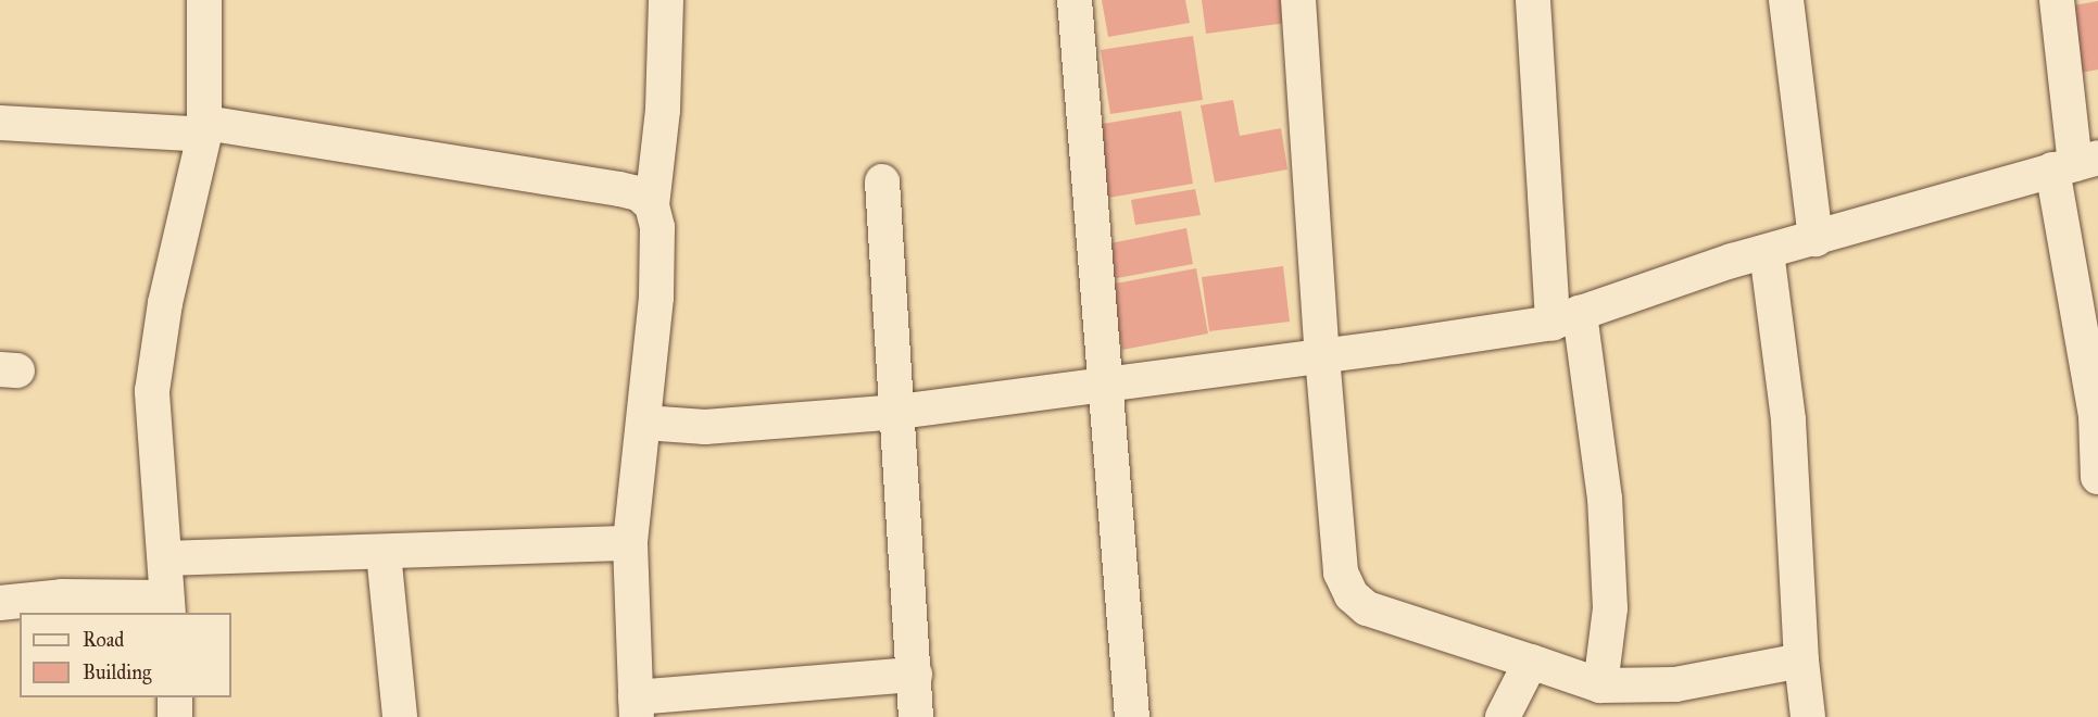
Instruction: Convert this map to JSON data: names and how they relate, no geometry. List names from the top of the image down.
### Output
{
  "legend": ["Road", "Building"]
}
